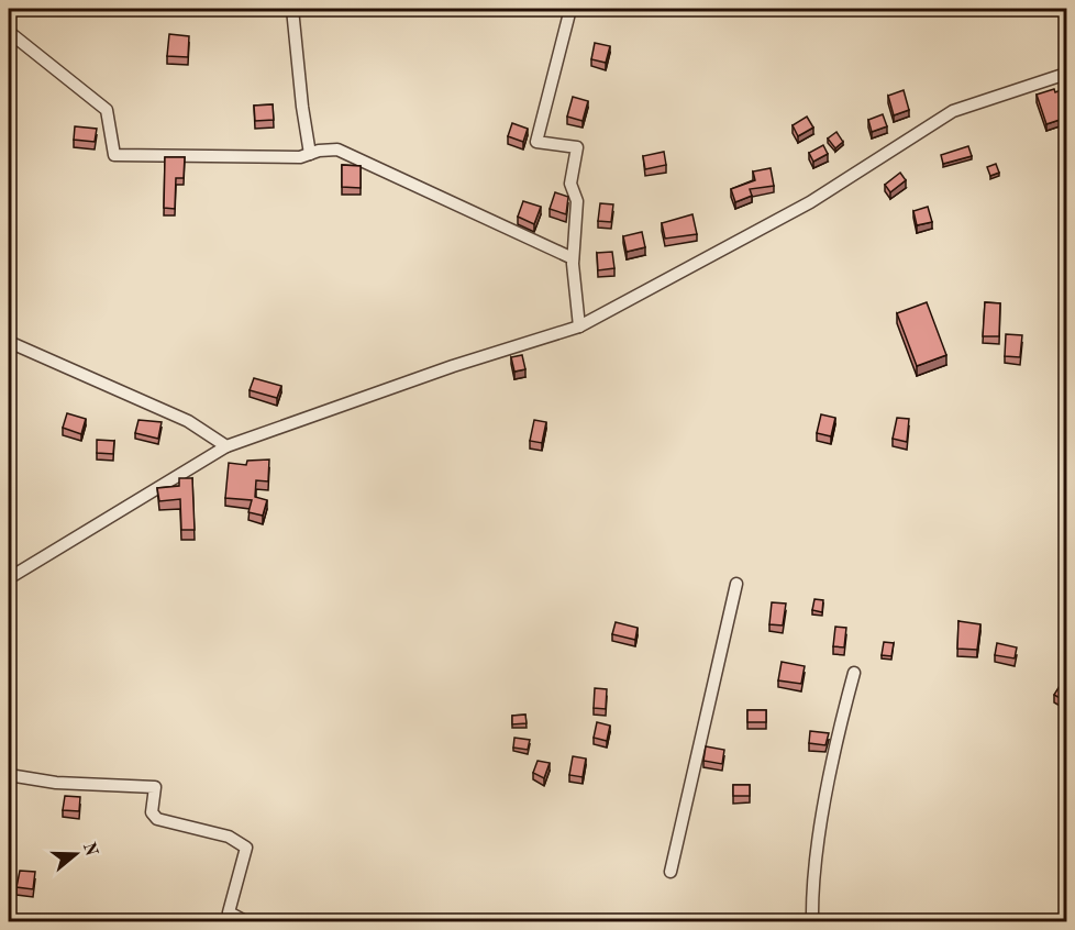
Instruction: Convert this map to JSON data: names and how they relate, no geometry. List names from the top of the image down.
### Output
{
  "north": "right"
}
